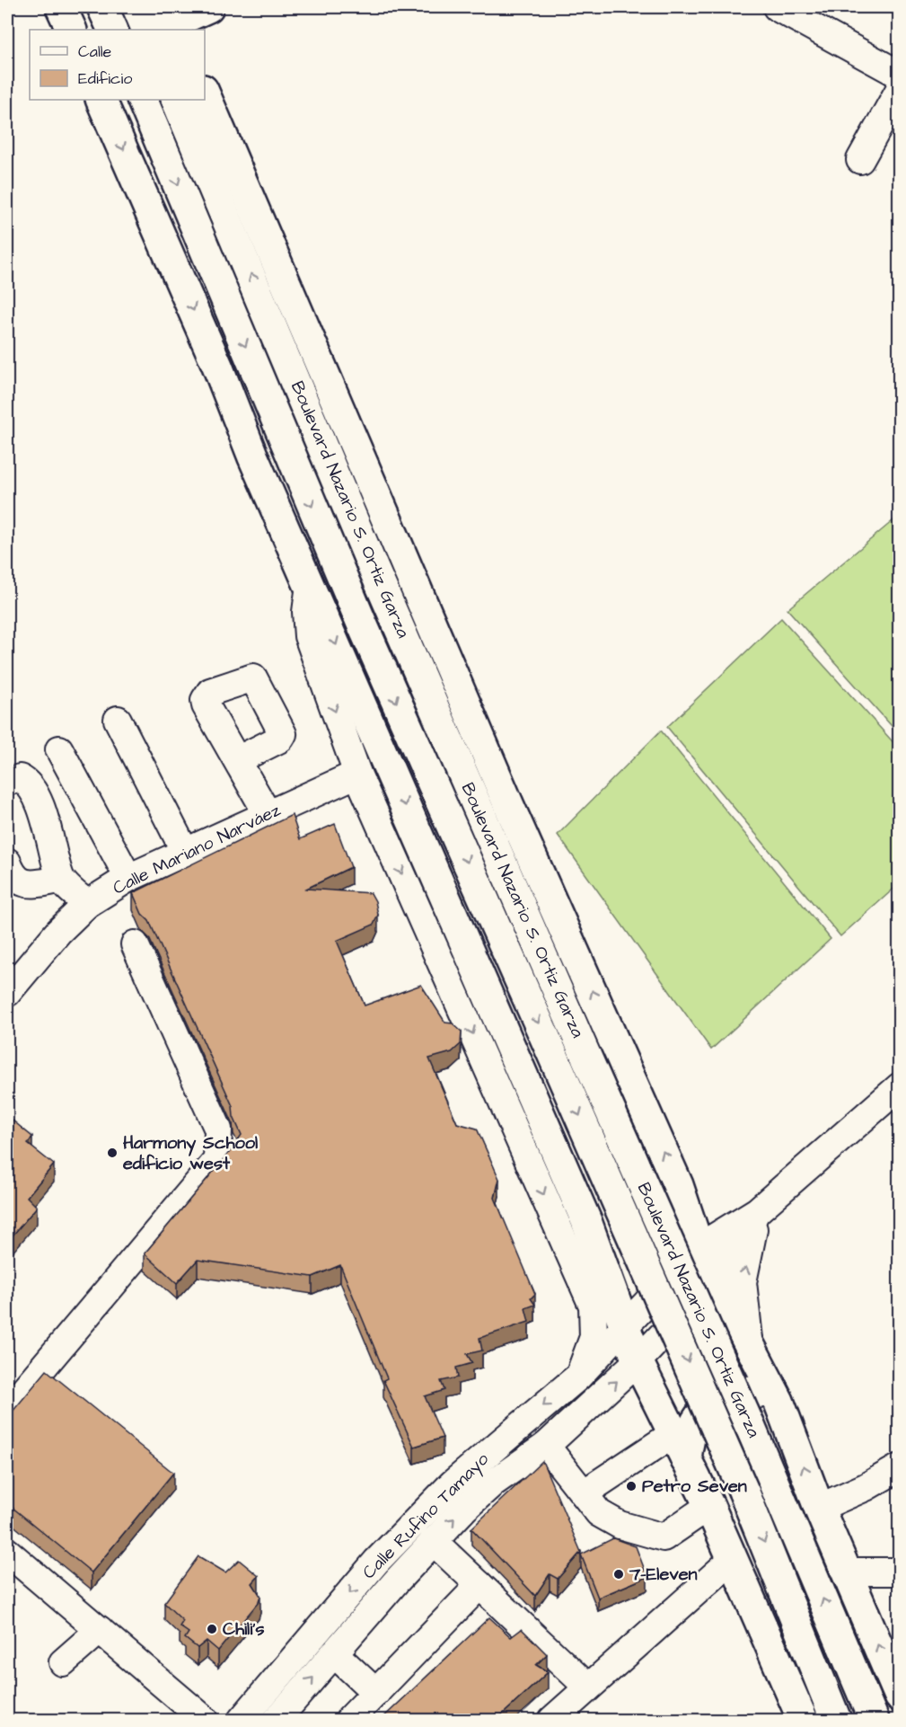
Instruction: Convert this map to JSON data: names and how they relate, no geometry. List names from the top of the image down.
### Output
{
  "streets": {
    "main road": ["Boulevard Nazario S. Ortiz Garza"],
    "street": ["Calle Mariano Narváez", "Calle Rufino Tamayo"]
  },
  "places": [
    "Harmony School edificio west",
    "Petro Seven",
    "7-Eleven",
    "Chili's"
  ],
  "legend": ["Calle", "Edificio"]
}
